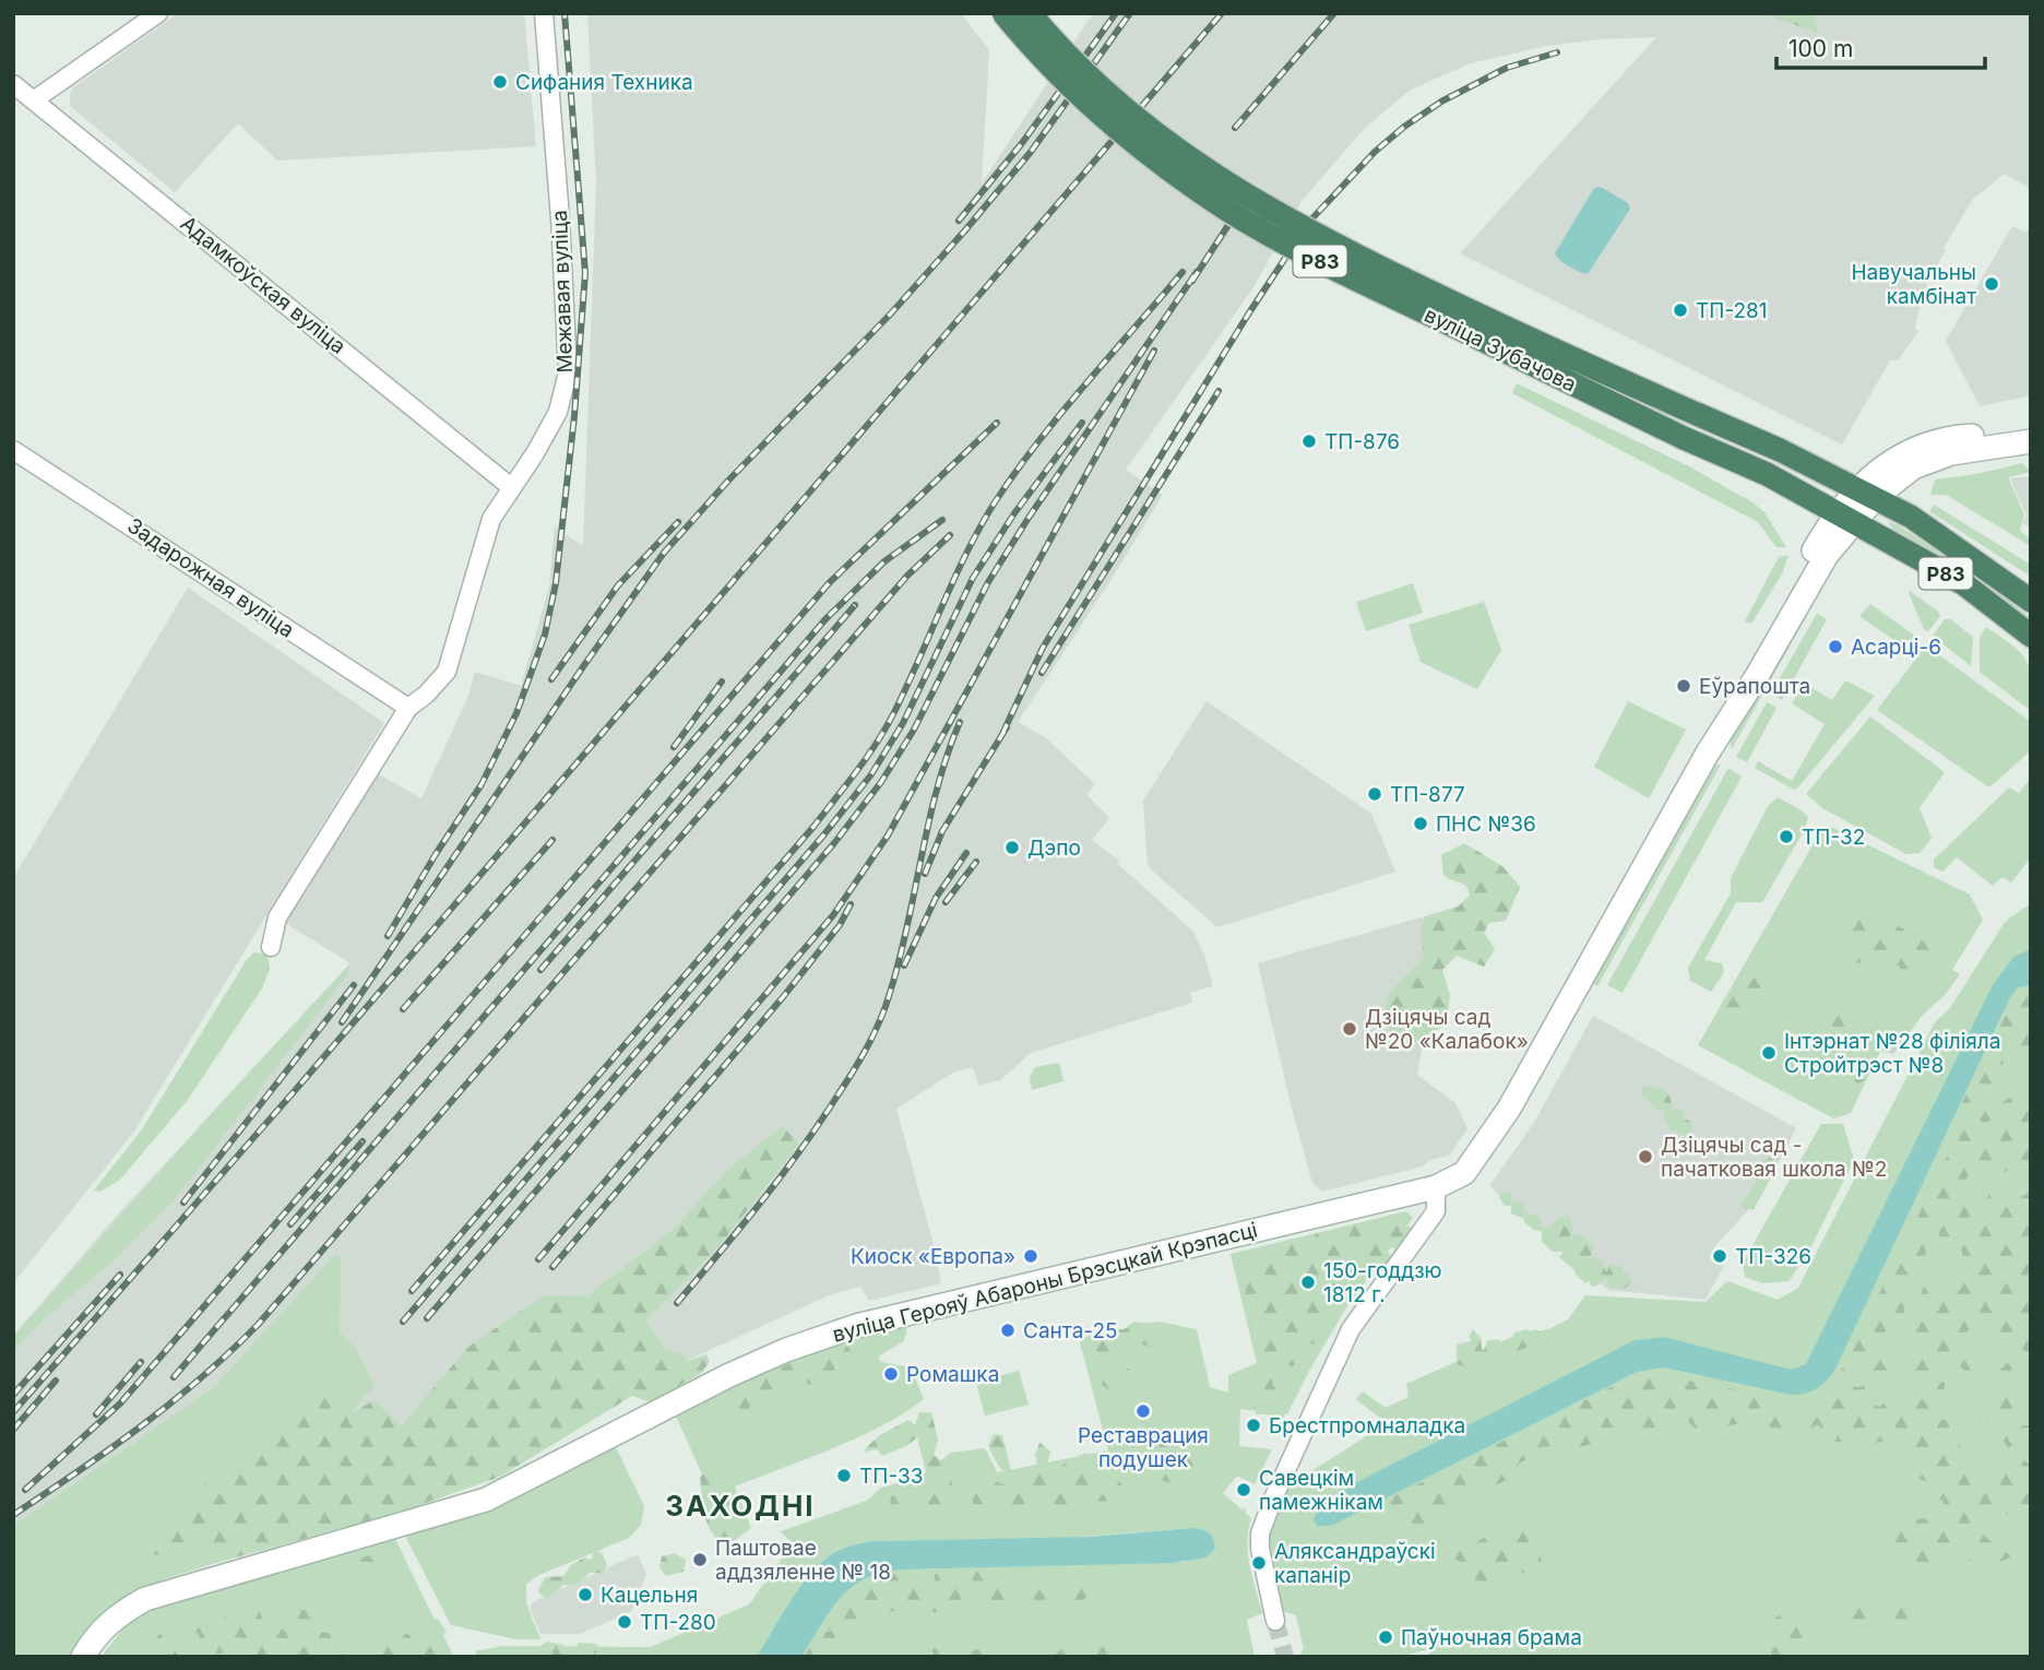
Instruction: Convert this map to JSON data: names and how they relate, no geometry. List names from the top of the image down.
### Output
{
  "streets": {
    "highway": ["Р83", "вуліца Зубачова"],
    "main road": ["вуліца Герояў Абароны Брэсцкай Крэпасці"],
    "street": ["Адамкоўская вуліца", "Межавая вуліца", "Задарожная вуліца"]
  },
  "crossings": [
    ["Адамкоўская вуліца", "Межавая вуліца"],
    ["Межавая вуліца", "Задарожная вуліца"],
    ["вуліца Зубачова", "вуліца Герояў Абароны Брэсцкай Крэпасці"]
  ],
  "districts": ["ЗАХОДНІ"],
  "places": [
    "Сифания Техника",
    "Навучальны камбінат",
    "ТП-281",
    "ТП-876",
    "Асарці-6",
    "Еўрапошта",
    "ТП-877",
    "ПНС №36",
    "ТП-32",
    "Дэпо",
    "Дзіцячы сад №20 «Калабок»",
    "Інтэрнат №28 фiлiяла Стройтрэст №8",
    "Дзіцячы сад - пачатковая школа №2",
    "Киоск «Европа»",
    "ТП-326",
    "150-годдзю 1812 г.",
    "Санта-25",
    "Ромашка",
    "Реставрация подушек",
    "Брестпромналадка",
    "ТП-33",
    "Савецкім памежнікам",
    "Паштовае аддзяленне № 18",
    "Аляксандраўскі капанір",
    "Кацельня",
    "ТП-280",
    "Паўночная брама"
  ],
  "scale_bar": "100 m"
}
